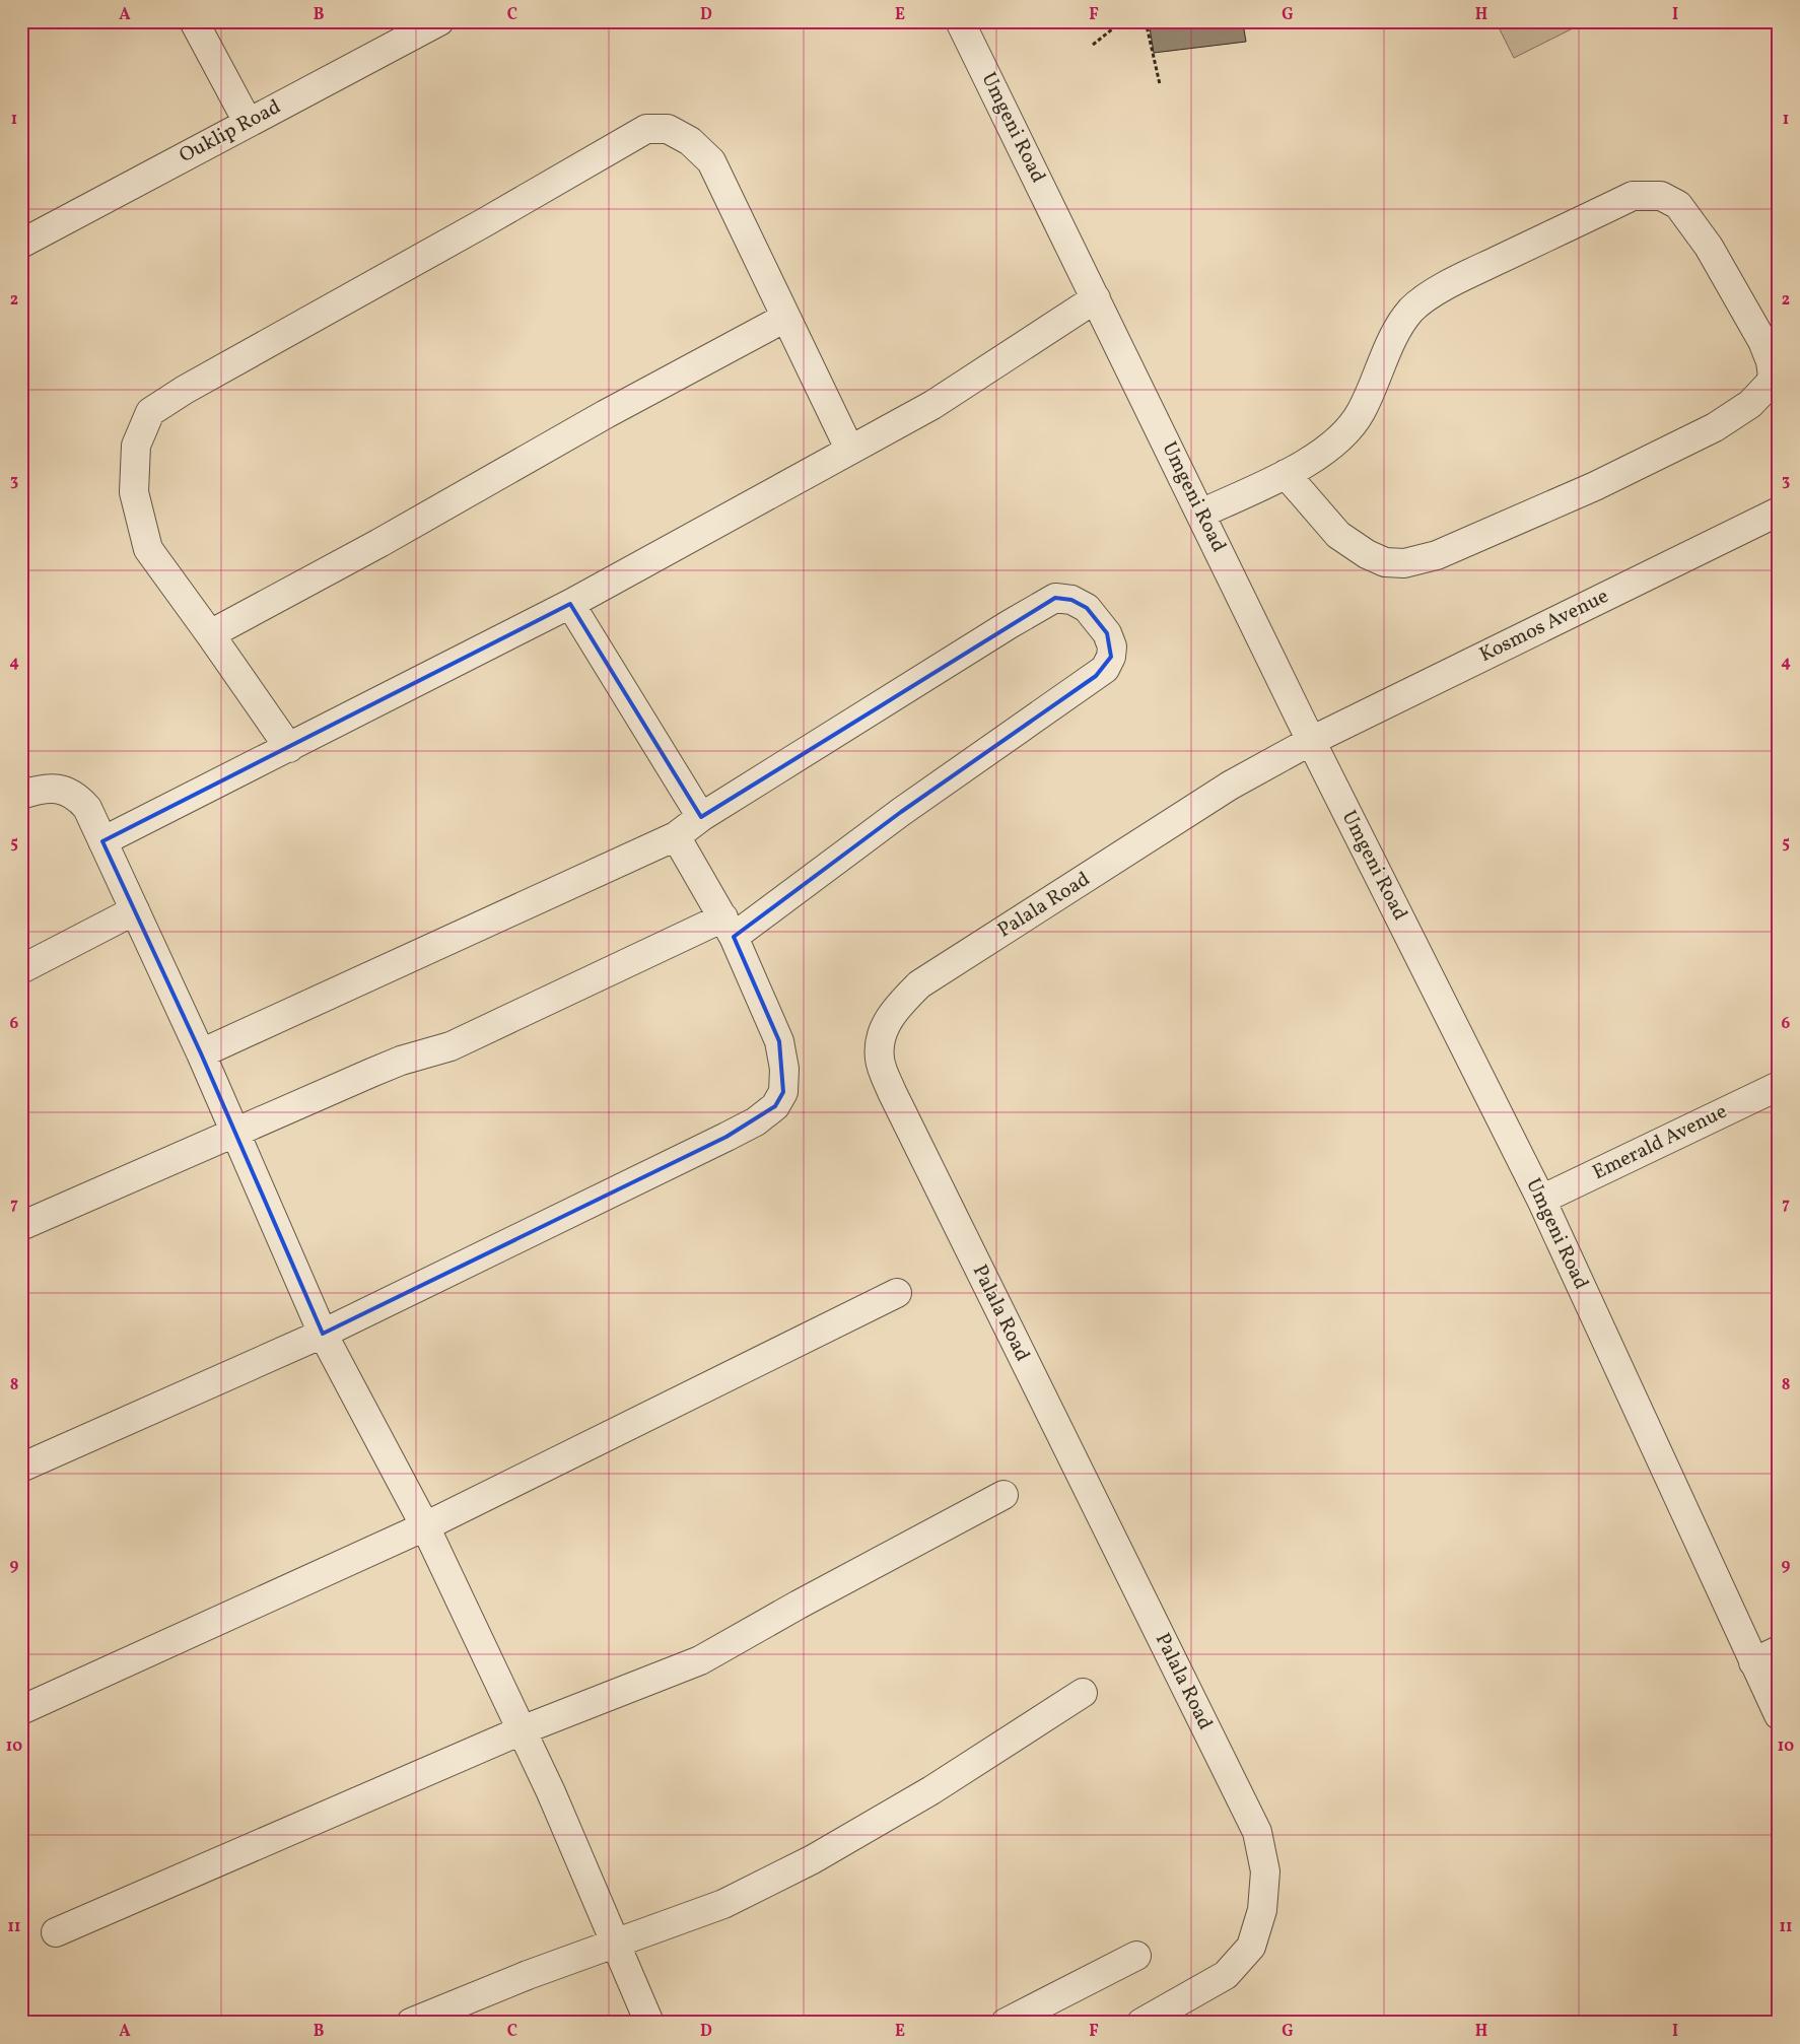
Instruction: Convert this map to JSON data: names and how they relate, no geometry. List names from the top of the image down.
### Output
{
  "streets": {
    "street": [
      "Umgeni Road",
      "Ouklip Road",
      "Kosmos Avenue",
      "Palala Road",
      "Emerald Avenue"
    ]
  },
  "crossings": [
    ["Umgeni Road", "Kosmos Avenue"],
    ["Umgeni Road", "Palala Road"],
    ["Umgeni Road", "Emerald Avenue"],
    ["Kosmos Avenue", "Palala Road"]
  ],
  "grid": {
    "columns": [
      "A",
      "B",
      "C",
      "D",
      "E",
      "F",
      "G",
      "H",
      "I"
    ],
    "rows": [
      "1",
      "2",
      "3",
      "4",
      "5",
      "6",
      "7",
      "8",
      "9",
      "10",
      "11"
    ]
  }
}
